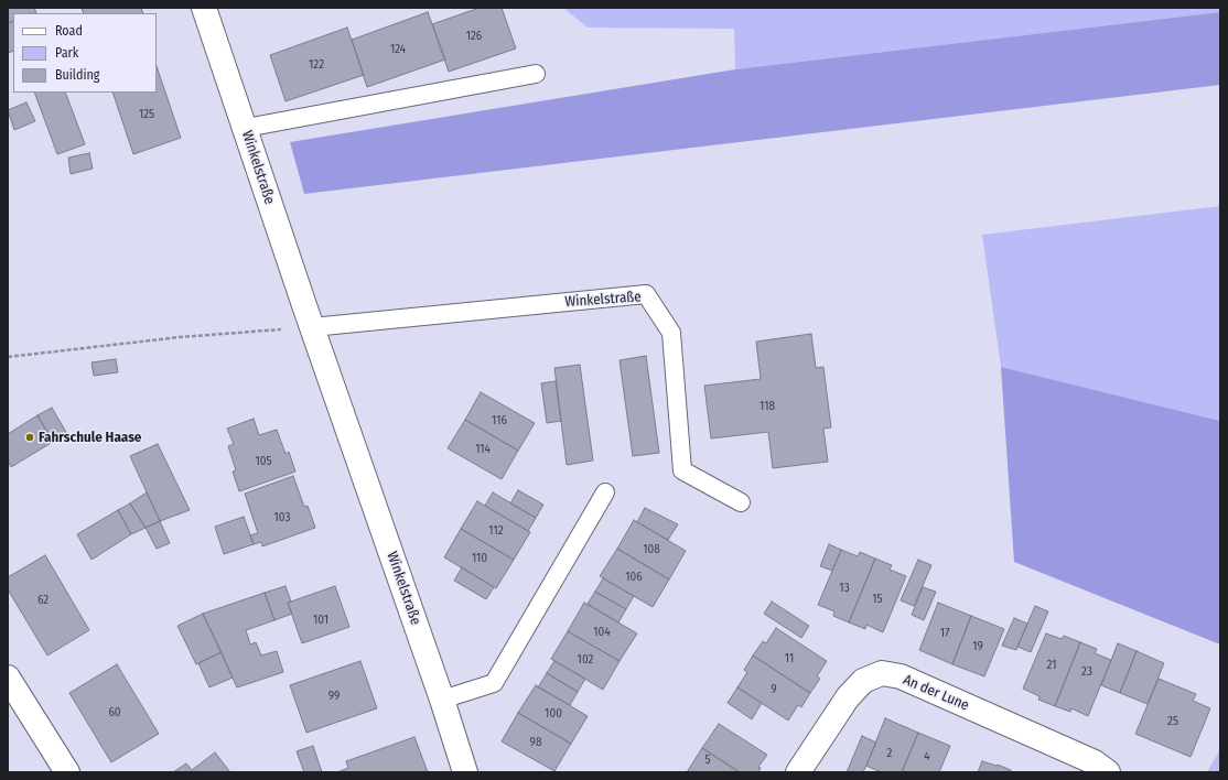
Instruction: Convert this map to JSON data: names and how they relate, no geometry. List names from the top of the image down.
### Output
{
  "streets": {
    "street": ["Winkelstraße", "An der Lune"]
  },
  "places": ["Fahrschule Haase"],
  "house_numbers": [
    "126",
    "124",
    "122",
    "125",
    "118",
    "116",
    "114",
    "105",
    "103",
    "112",
    "108",
    "110",
    "106",
    "13",
    "15",
    "62",
    "101",
    "104",
    "17",
    "19",
    "11",
    "102",
    "21",
    "23",
    "9",
    "99",
    "60",
    "100",
    "25",
    "98",
    "2",
    "4",
    "5"
  ],
  "legend": ["Road", "Park", "Building"]
}
